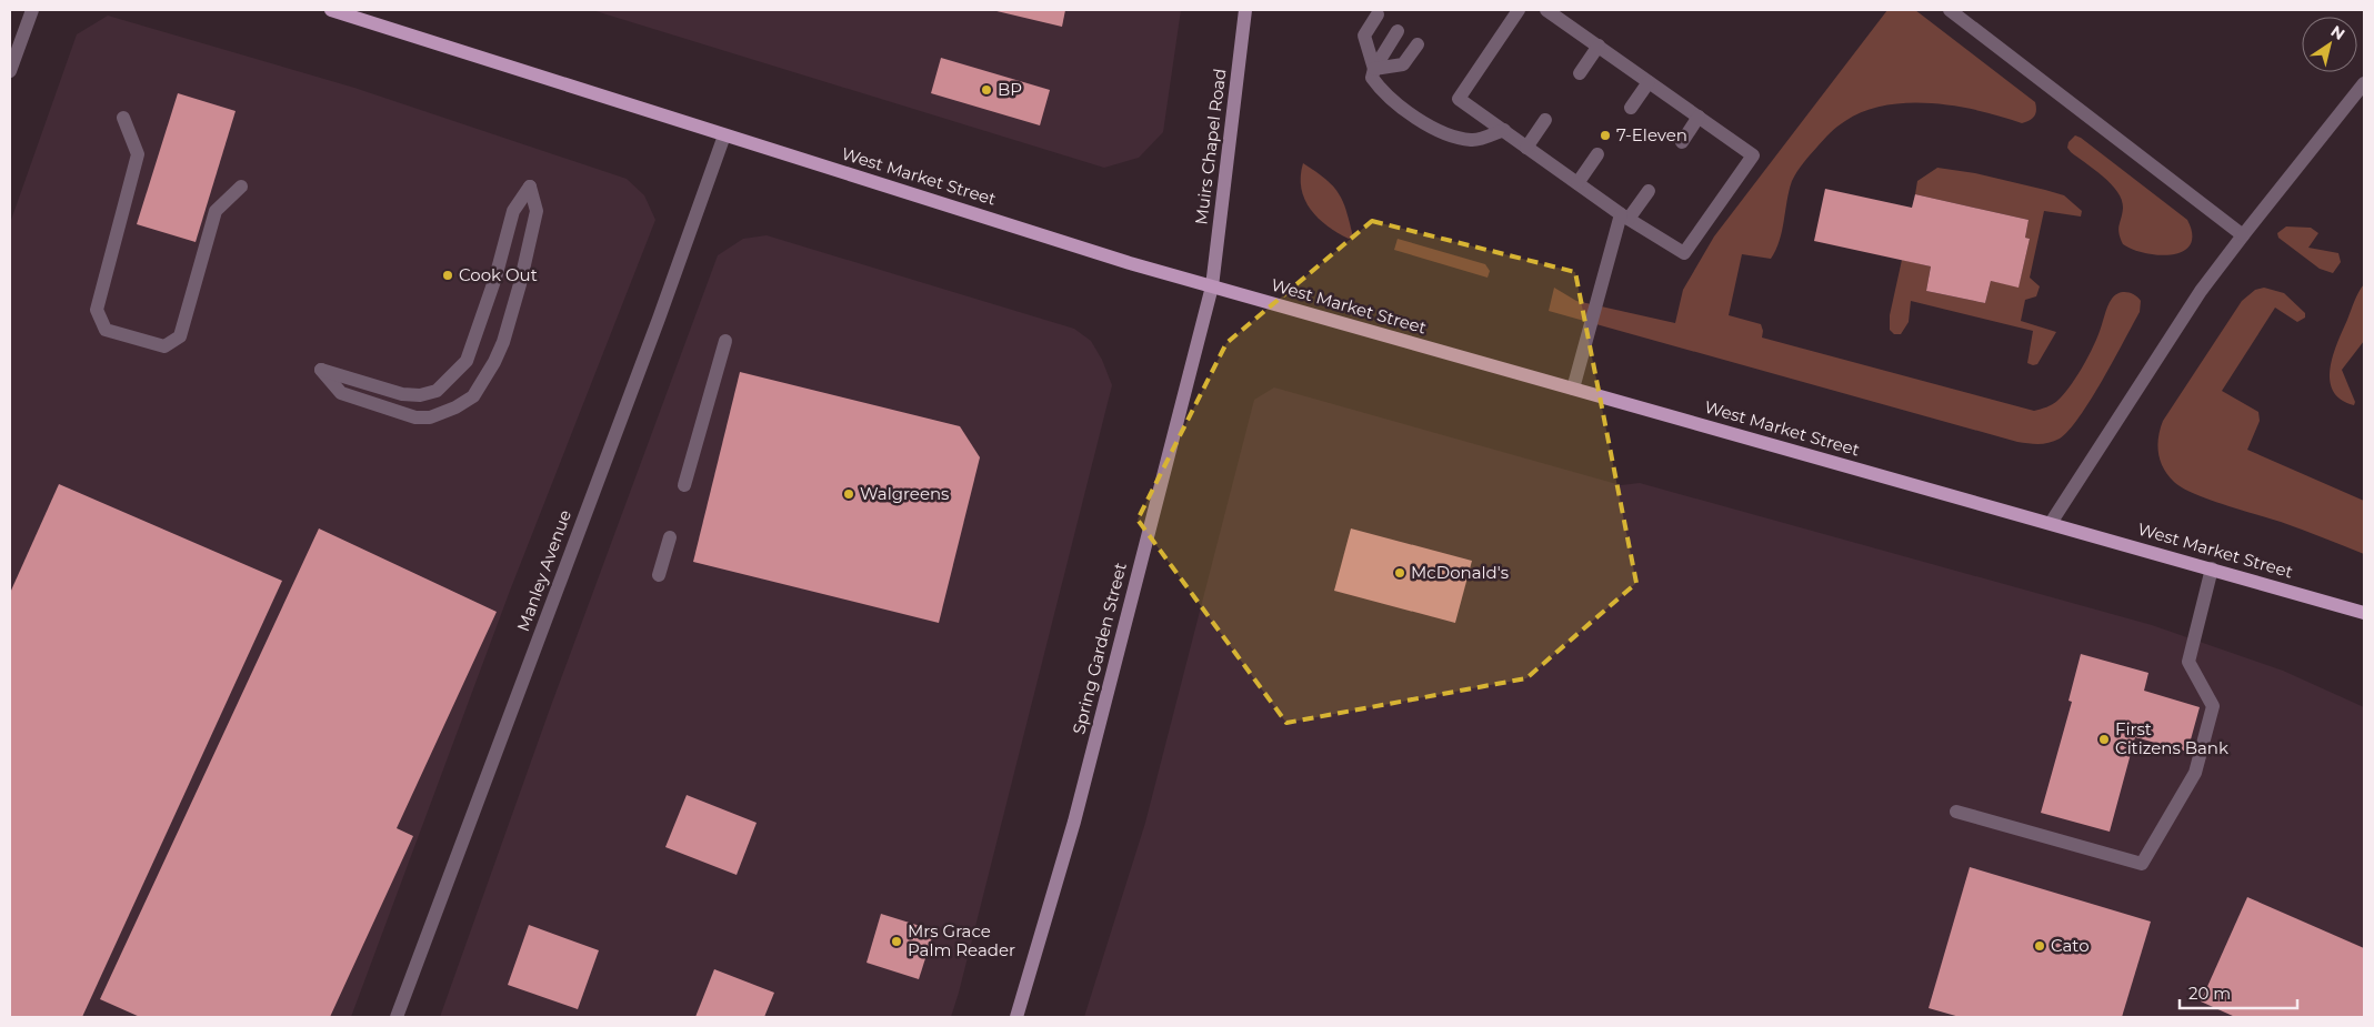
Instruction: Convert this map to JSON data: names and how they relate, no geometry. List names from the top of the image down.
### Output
{
  "streets": {
    "main road": ["Muirs Chapel Road", "West Market Street", "Spring Garden Street"],
    "street": ["Manley Avenue"]
  },
  "crossings": [
    ["Muirs Chapel Road", "West Market Street"],
    ["Muirs Chapel Road", "Spring Garden Street"],
    ["West Market Street", "Manley Avenue"],
    ["West Market Street", "Spring Garden Street"]
  ],
  "places": [
    "BP",
    "7-Eleven",
    "Cook Out",
    "Walgreens",
    "McDonald's",
    "First Citizens Bank",
    "Mrs Grace Palm Reader",
    "Cato"
  ],
  "scale_bar": "20 m",
  "north": "top right"
}
